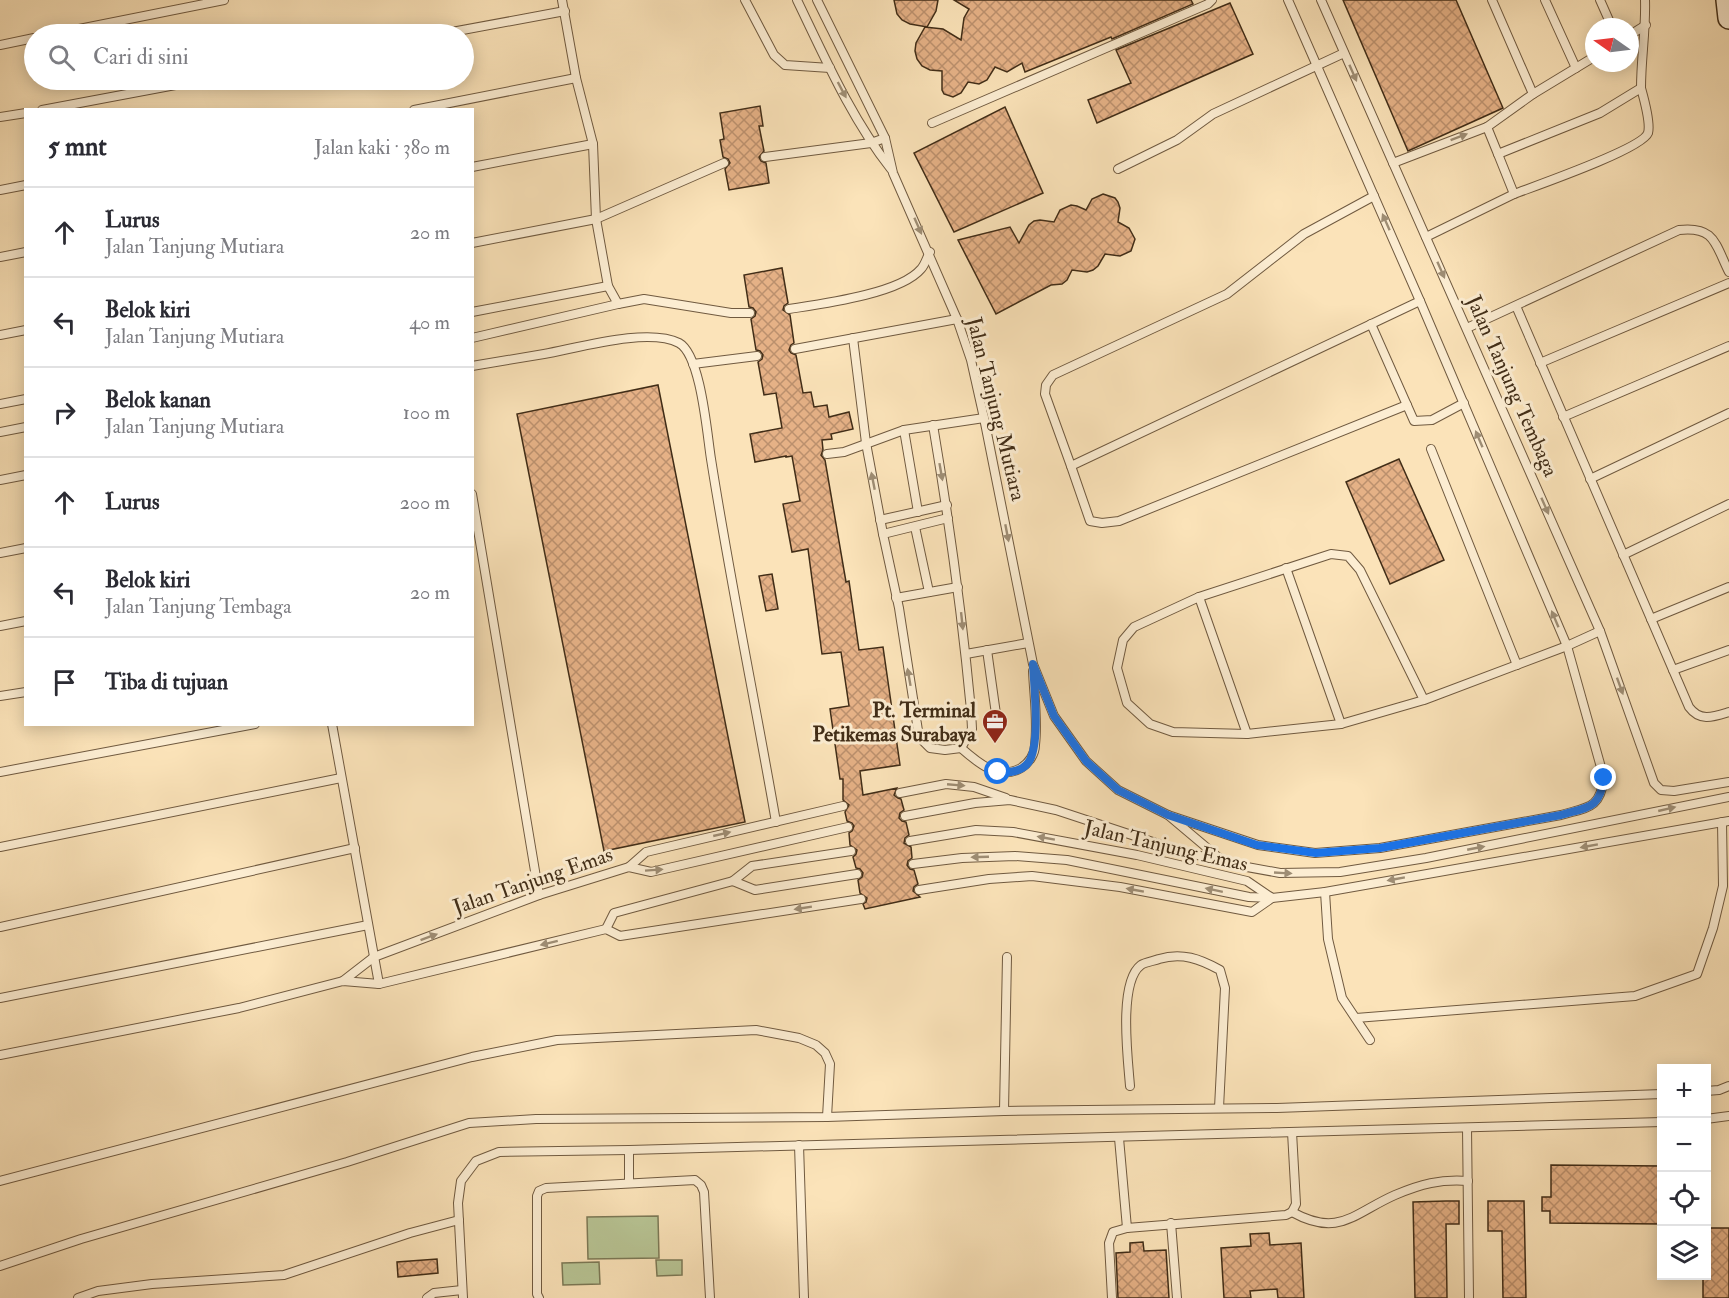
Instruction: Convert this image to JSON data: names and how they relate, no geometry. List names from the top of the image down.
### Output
{
  "streets": {
    "lane": ["Jalan Tanjung Tembaga", "Jalan Tanjung Mutiara", "Jalan Tanjung Emas"]
  },
  "crossings": [
    ["Jalan Tanjung Mutiara", "Jalan Tanjung Emas"]
  ],
  "places": {
    "office": ["Pt. Terminal Petikemas Surabaya"]
  },
  "north": "left",
  "page": {
    "search": "Cari di sini",
    "heading": ["5 mnt", "Jalan kaki · 380 m"],
    "list": [
      ["Lurus", "Jalan Tanjung Mutiara", "20 m"],
      ["Belok kiri", "Jalan Tanjung Mutiara", "40 m"],
      ["Belok kanan", "Jalan Tanjung Mutiara", "100 m"],
      ["Lurus", "200 m"],
      ["Belok kiri", "Jalan Tanjung Tembaga", "20 m"],
      "Tiba di tujuan"
    ],
    "map_buttons": ["+", "−"]
  }
}
